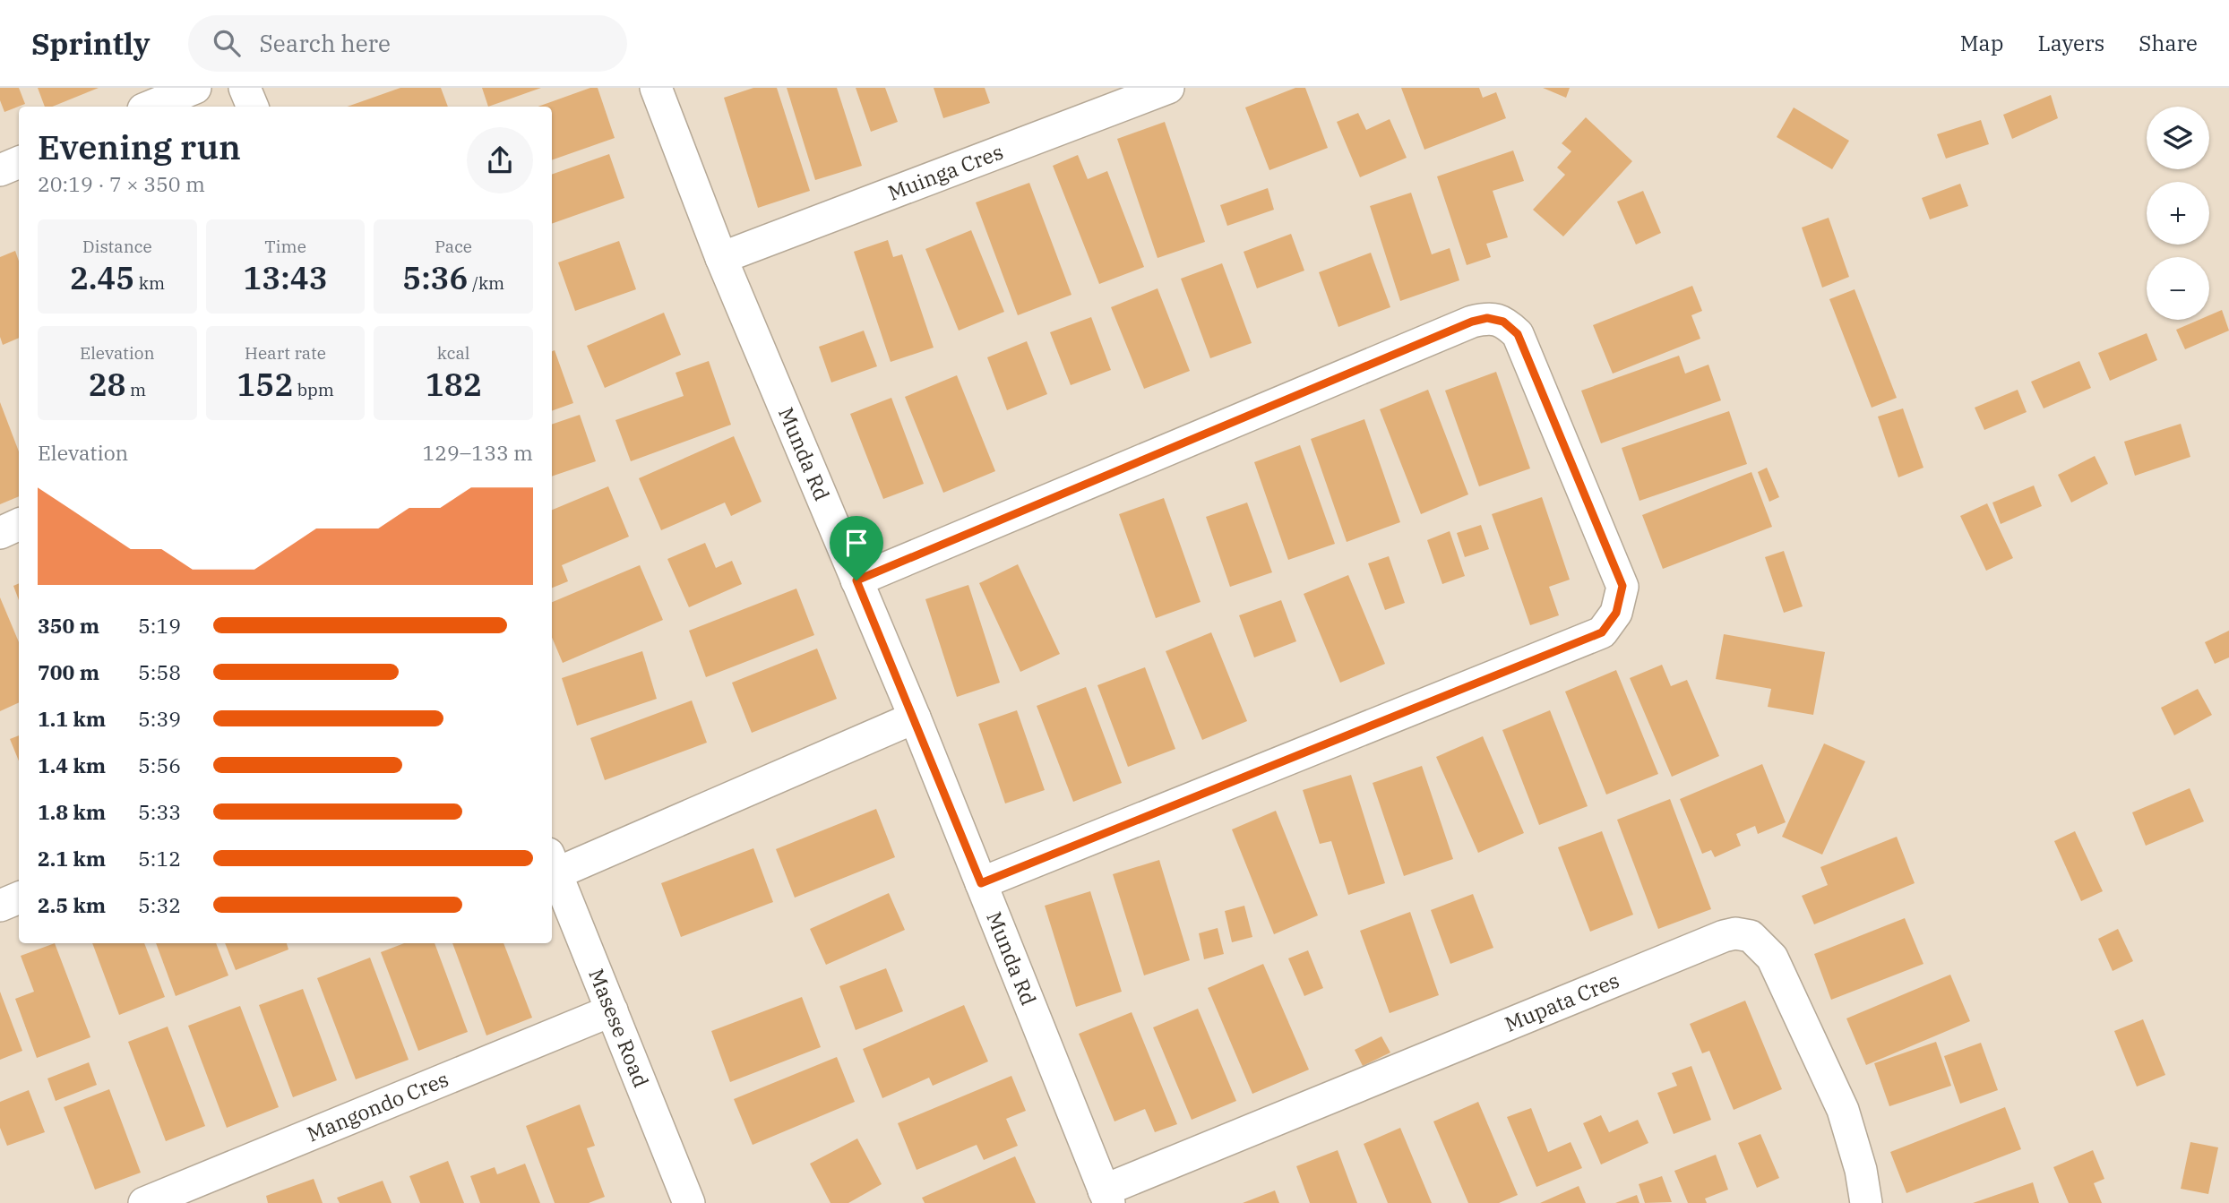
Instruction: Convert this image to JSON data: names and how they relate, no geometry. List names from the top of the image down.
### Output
{
  "streets": {
    "street": [
      "Muinga Cres",
      "Munda Rd",
      "Mupata Cres",
      "Masese Road",
      "Mangondo Cres"
    ]
  },
  "crossings": [
    ["Muinga Cres", "Munda Rd"],
    ["Munda Rd", "Mupata Cres"],
    ["Masese Road", "Mangondo Cres"]
  ],
  "page": {
    "header": "Sprintly",
    "search": "Search here",
    "nav": ["Map", "Layers", "Share"],
    "map_buttons": ["+", "−"],
    "heading": ["Evening run", "20:19 · 7 × 350 m"],
    "stats": [
      ["Distance", "2.45 km"],
      ["Time", "13:43"],
      ["Pace", "5:36 /km"],
      ["Elevation", "28 m"],
      ["Heart rate", "152 bpm"],
      ["kcal", "182"]
    ],
    "chart": ["Elevation", "129–133 m"],
    "list": [
      {
        "name": "350 m",
        "note": "5:19"
      },
      {
        "name": "700 m",
        "note": "5:58"
      },
      {
        "name": "1.1 km",
        "note": "5:39"
      },
      {
        "name": "1.4 km",
        "note": "5:56"
      },
      {
        "name": "1.8 km",
        "note": "5:33"
      },
      {
        "name": "2.1 km",
        "note": "5:12"
      },
      {
        "name": "2.5 km",
        "note": "5:32"
      }
    ]
  }
}
